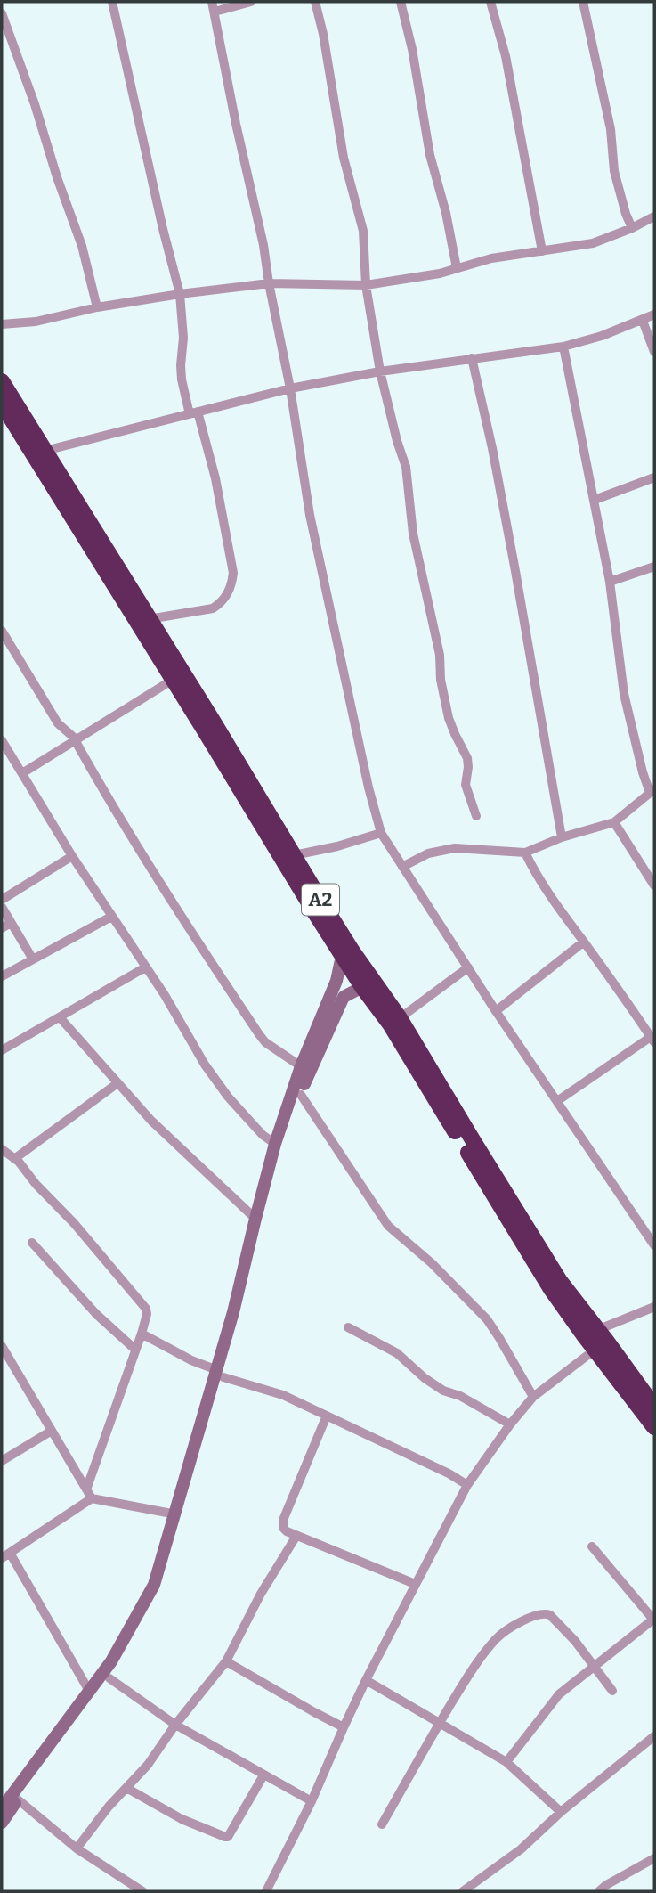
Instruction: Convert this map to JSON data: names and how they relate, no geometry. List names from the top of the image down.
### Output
{
  "streets": {
    "highway": ["A2"]
  }
}
